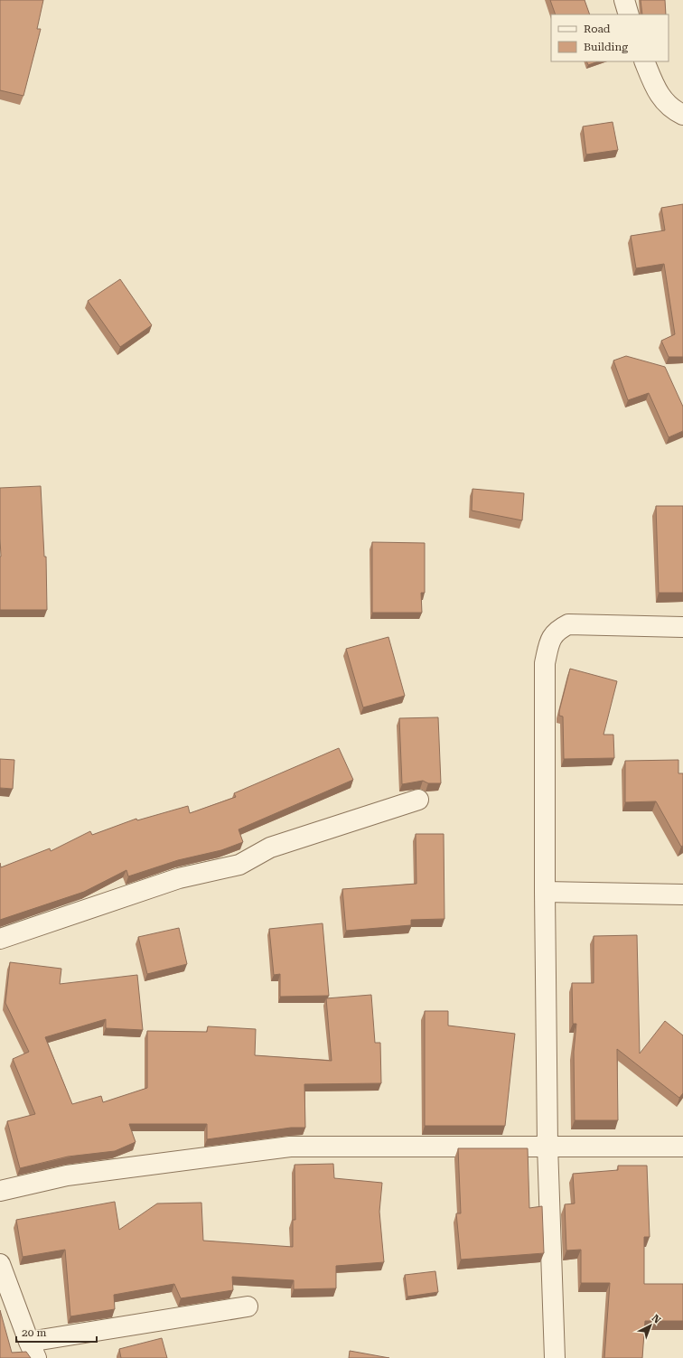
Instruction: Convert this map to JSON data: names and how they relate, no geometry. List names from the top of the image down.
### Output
{
  "legend": ["Road", "Building"],
  "scale_bar": "20 m",
  "north": "top right"
}
